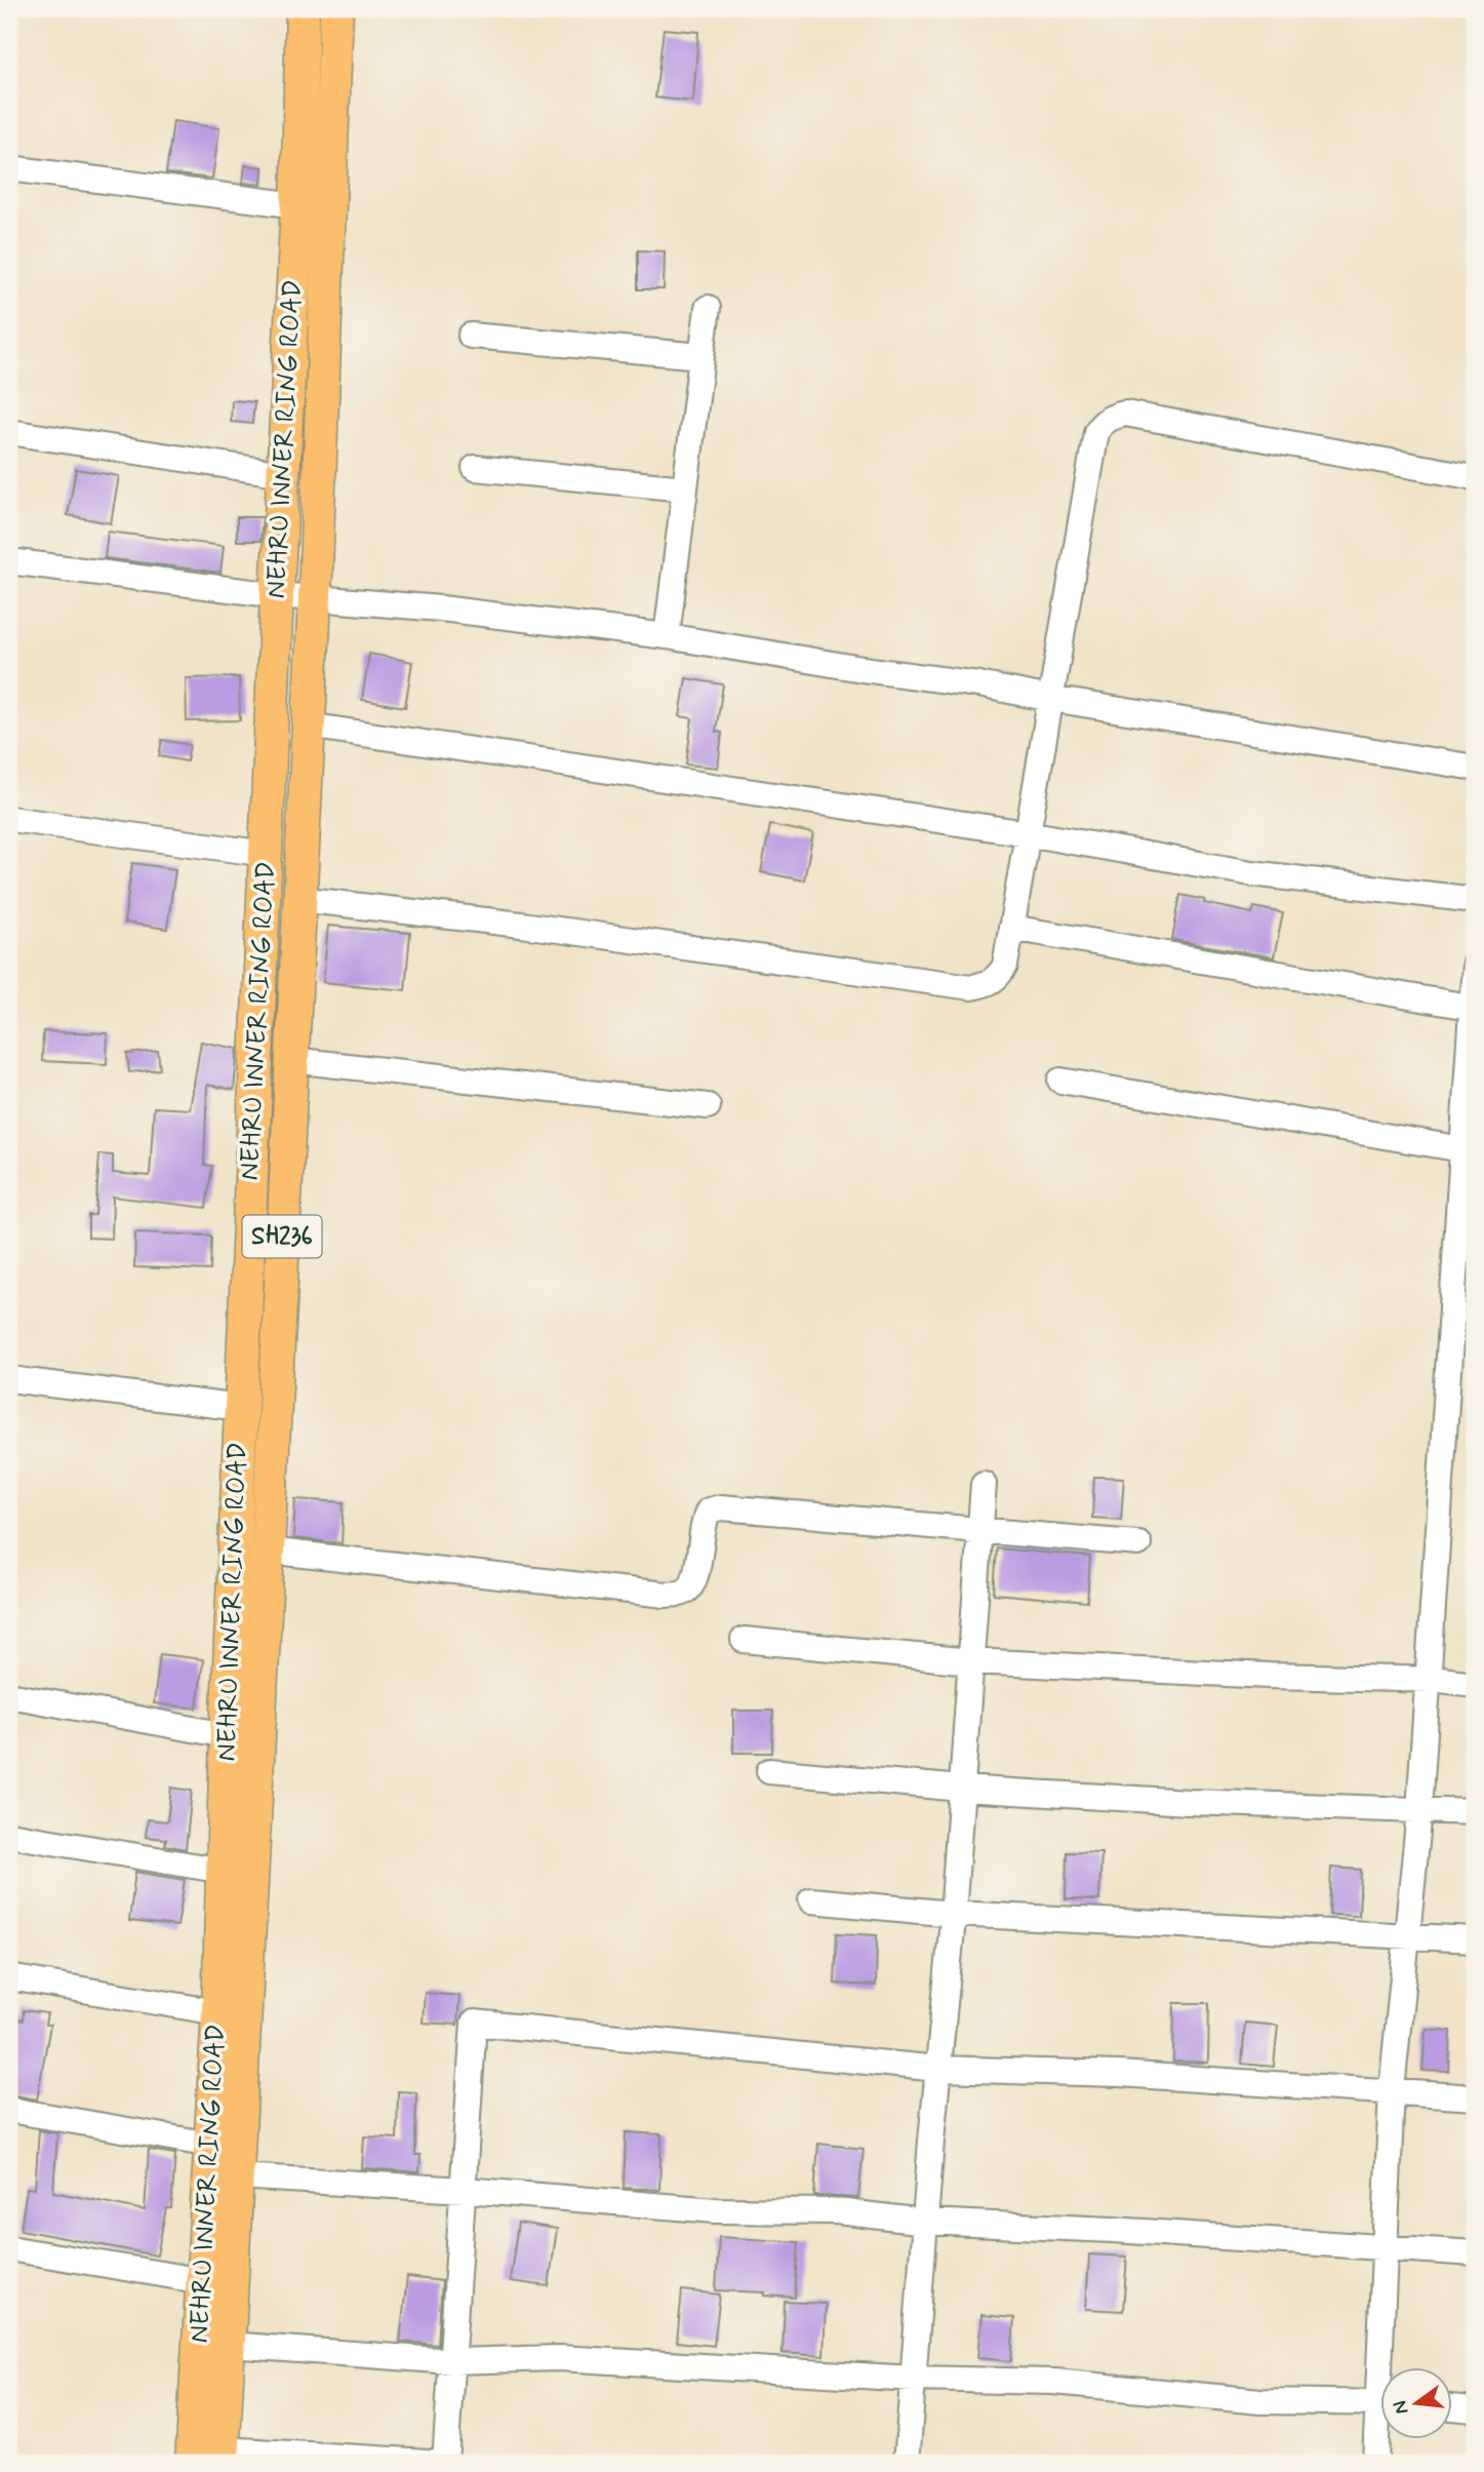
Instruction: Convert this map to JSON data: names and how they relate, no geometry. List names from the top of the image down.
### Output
{
  "streets": {
    "main road": ["NEHRU INNER RING ROAD", "SH236"]
  },
  "north": "left"
}
